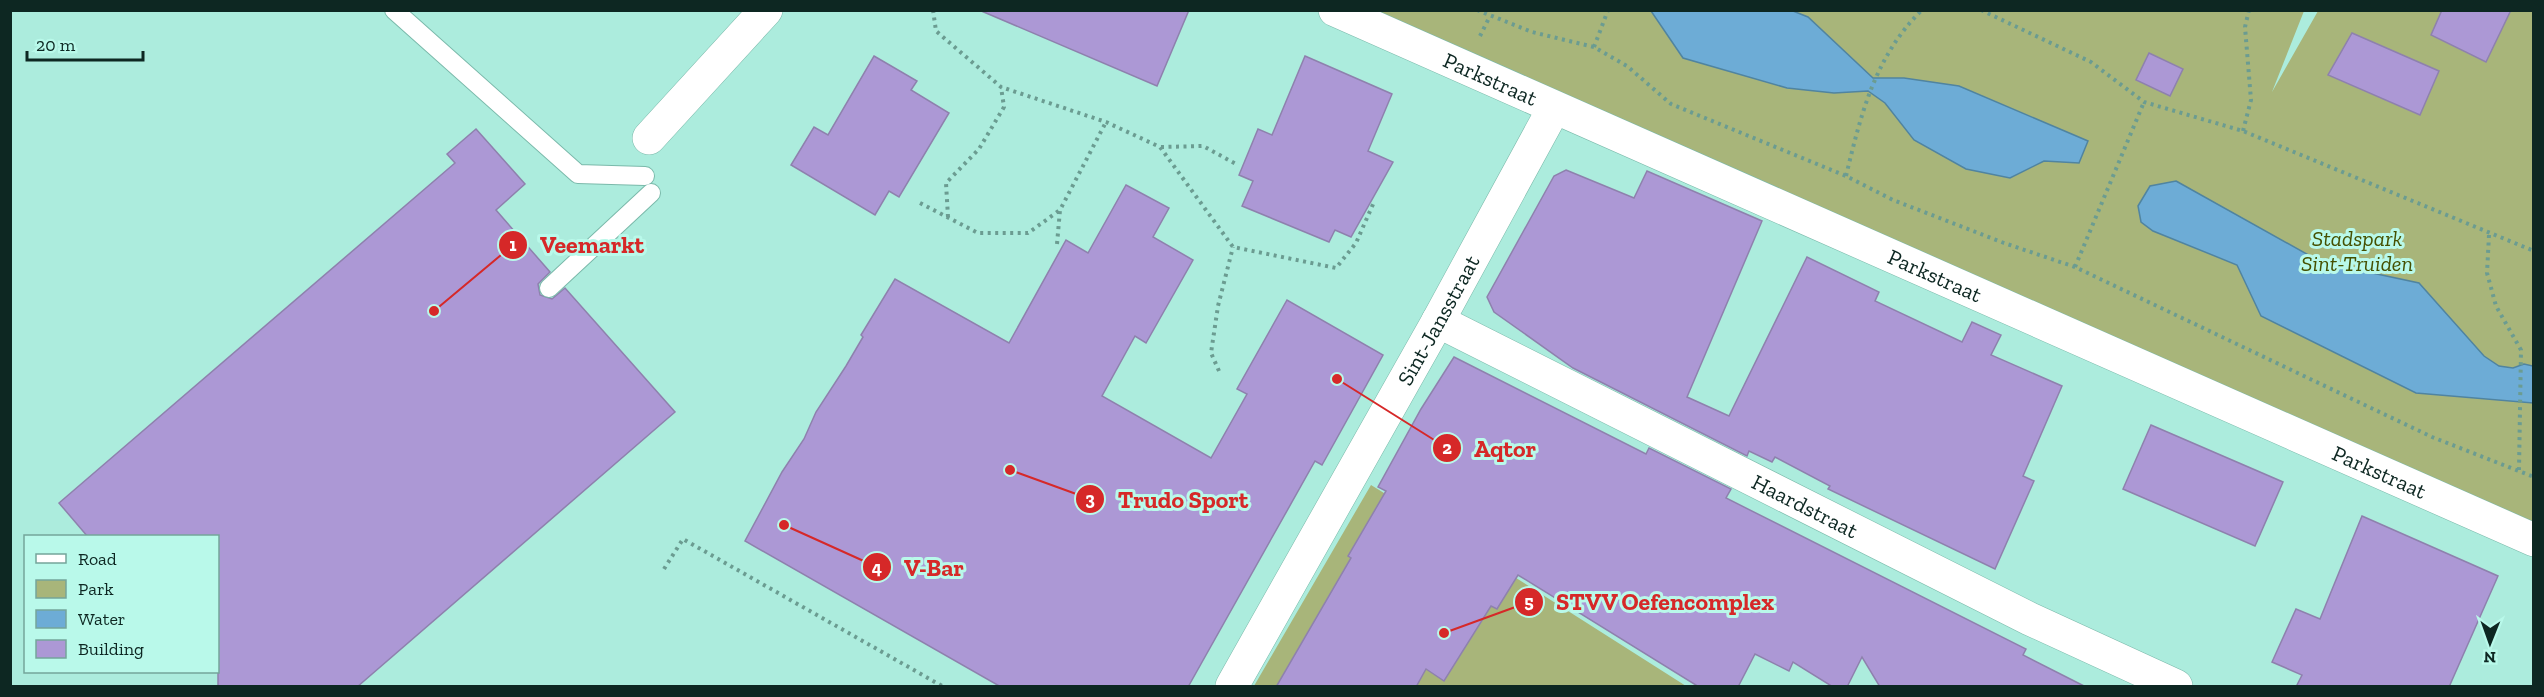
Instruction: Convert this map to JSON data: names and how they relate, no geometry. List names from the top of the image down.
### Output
{
  "streets": {
    "street": ["Parkstraat", "Sint-Jansstraat", "Haardstraat"]
  },
  "crossings": [
    ["Parkstraat", "Sint-Jansstraat"],
    ["Sint-Jansstraat", "Haardstraat"]
  ],
  "parks": ["Stadspark Sint-Truiden"],
  "places": [
    "Veemarkt",
    "Aqtor",
    "Trudo Sport",
    "V-Bar",
    "STVV Oefencomplex"
  ],
  "legend": [
    "Road",
    "Park",
    "Water",
    "Building"
  ],
  "scale_bar": "20 m",
  "north": "bottom"
}
